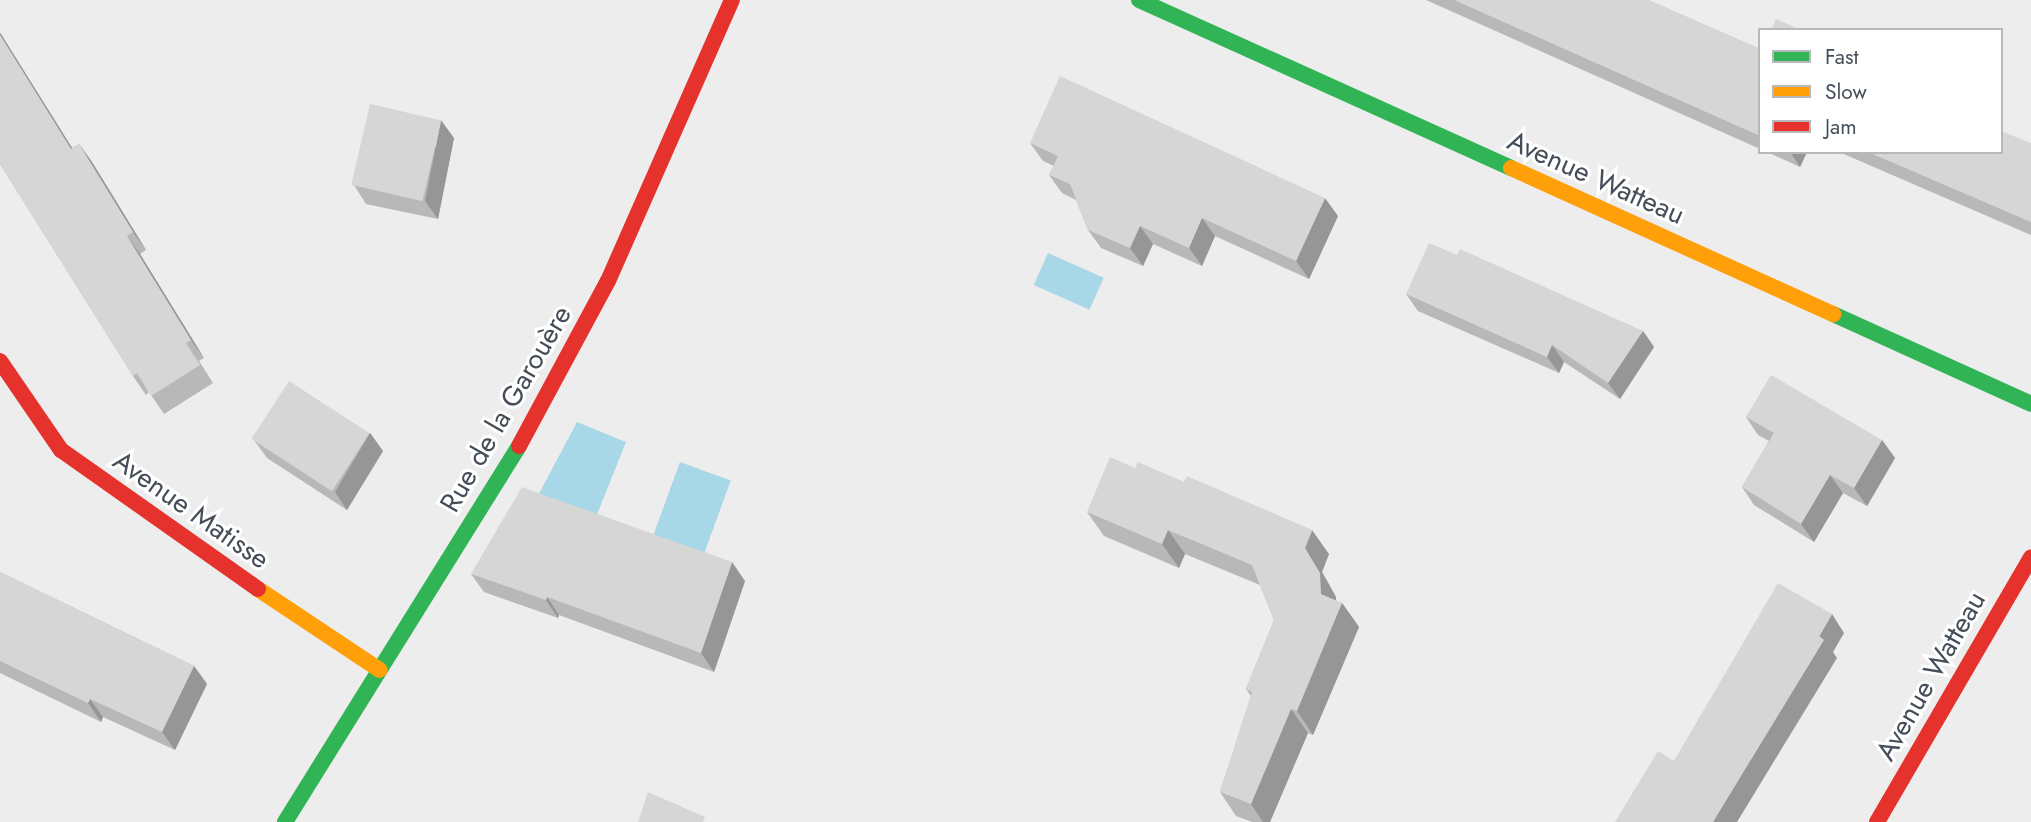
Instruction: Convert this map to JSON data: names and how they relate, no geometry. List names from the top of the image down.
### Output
{
  "streets": {
    "street": ["Avenue Watteau", "Rue de la Garouère", "Avenue Matisse"]
  },
  "crossings": [
    ["Rue de la Garouère", "Avenue Matisse"]
  ],
  "legend": ["Fast", "Slow", "Jam"]
}
